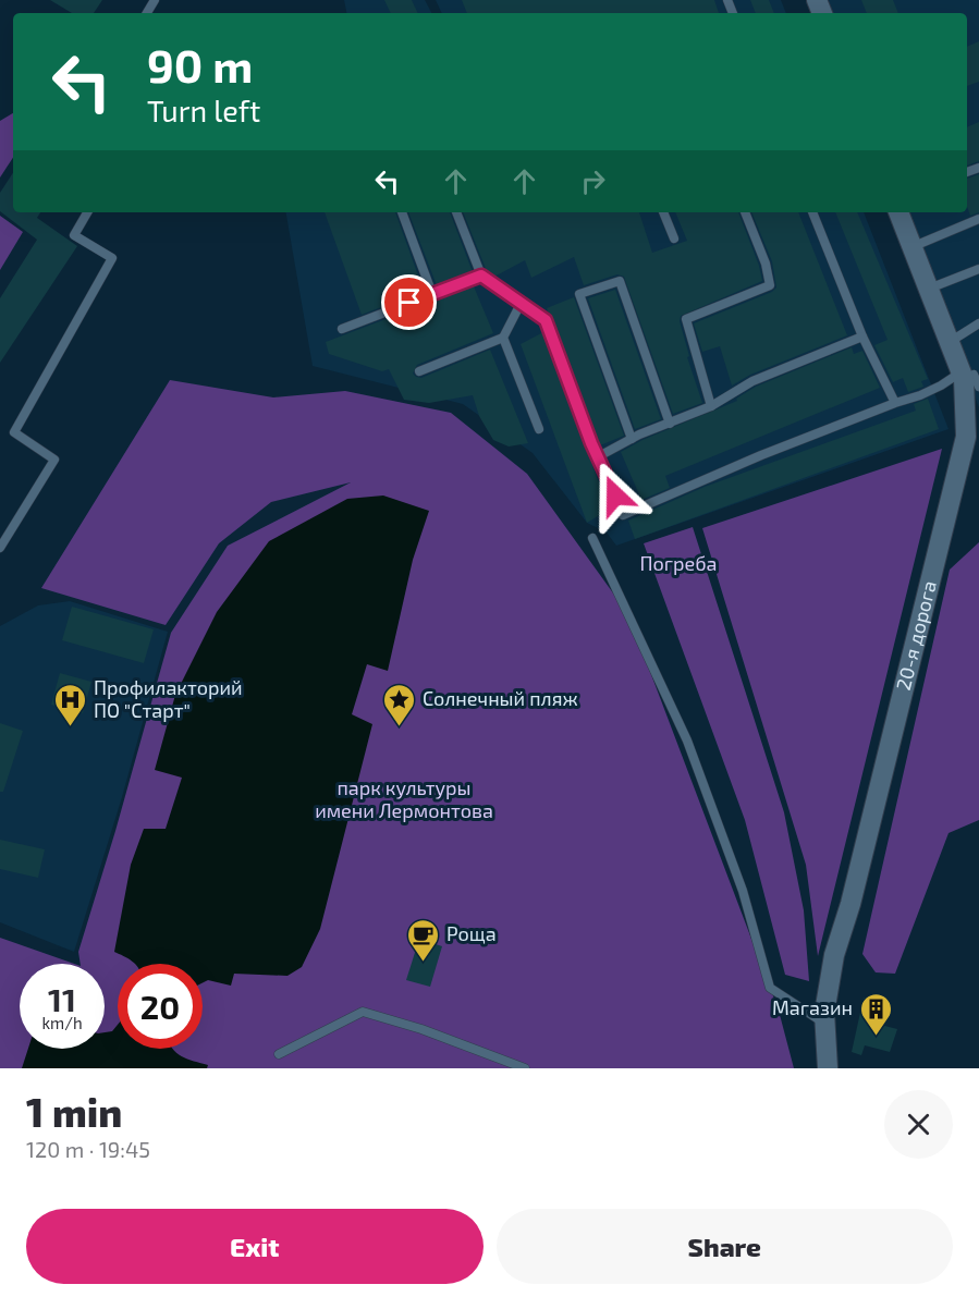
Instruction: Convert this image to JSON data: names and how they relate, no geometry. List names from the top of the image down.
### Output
{
  "streets": {
    "main road": ["20-я дорога"]
  },
  "parks": ["Погреба", "парк культуры имени Лермонтова"],
  "places": {
    "hospital": ["Профилакторий ПО \"Старт\""],
    "place": ["Солнечный пляж"],
    "cafe": ["Роща"],
    "building": ["Магазин"]
  },
  "page": {
    "turn": ["90 m", "Turn left"],
    "speed": "11 km/h",
    "limit": "20",
    "heading": ["1 min", "120 m · 19:45"],
    "buttons": ["Exit", "Share"]
  }
}
